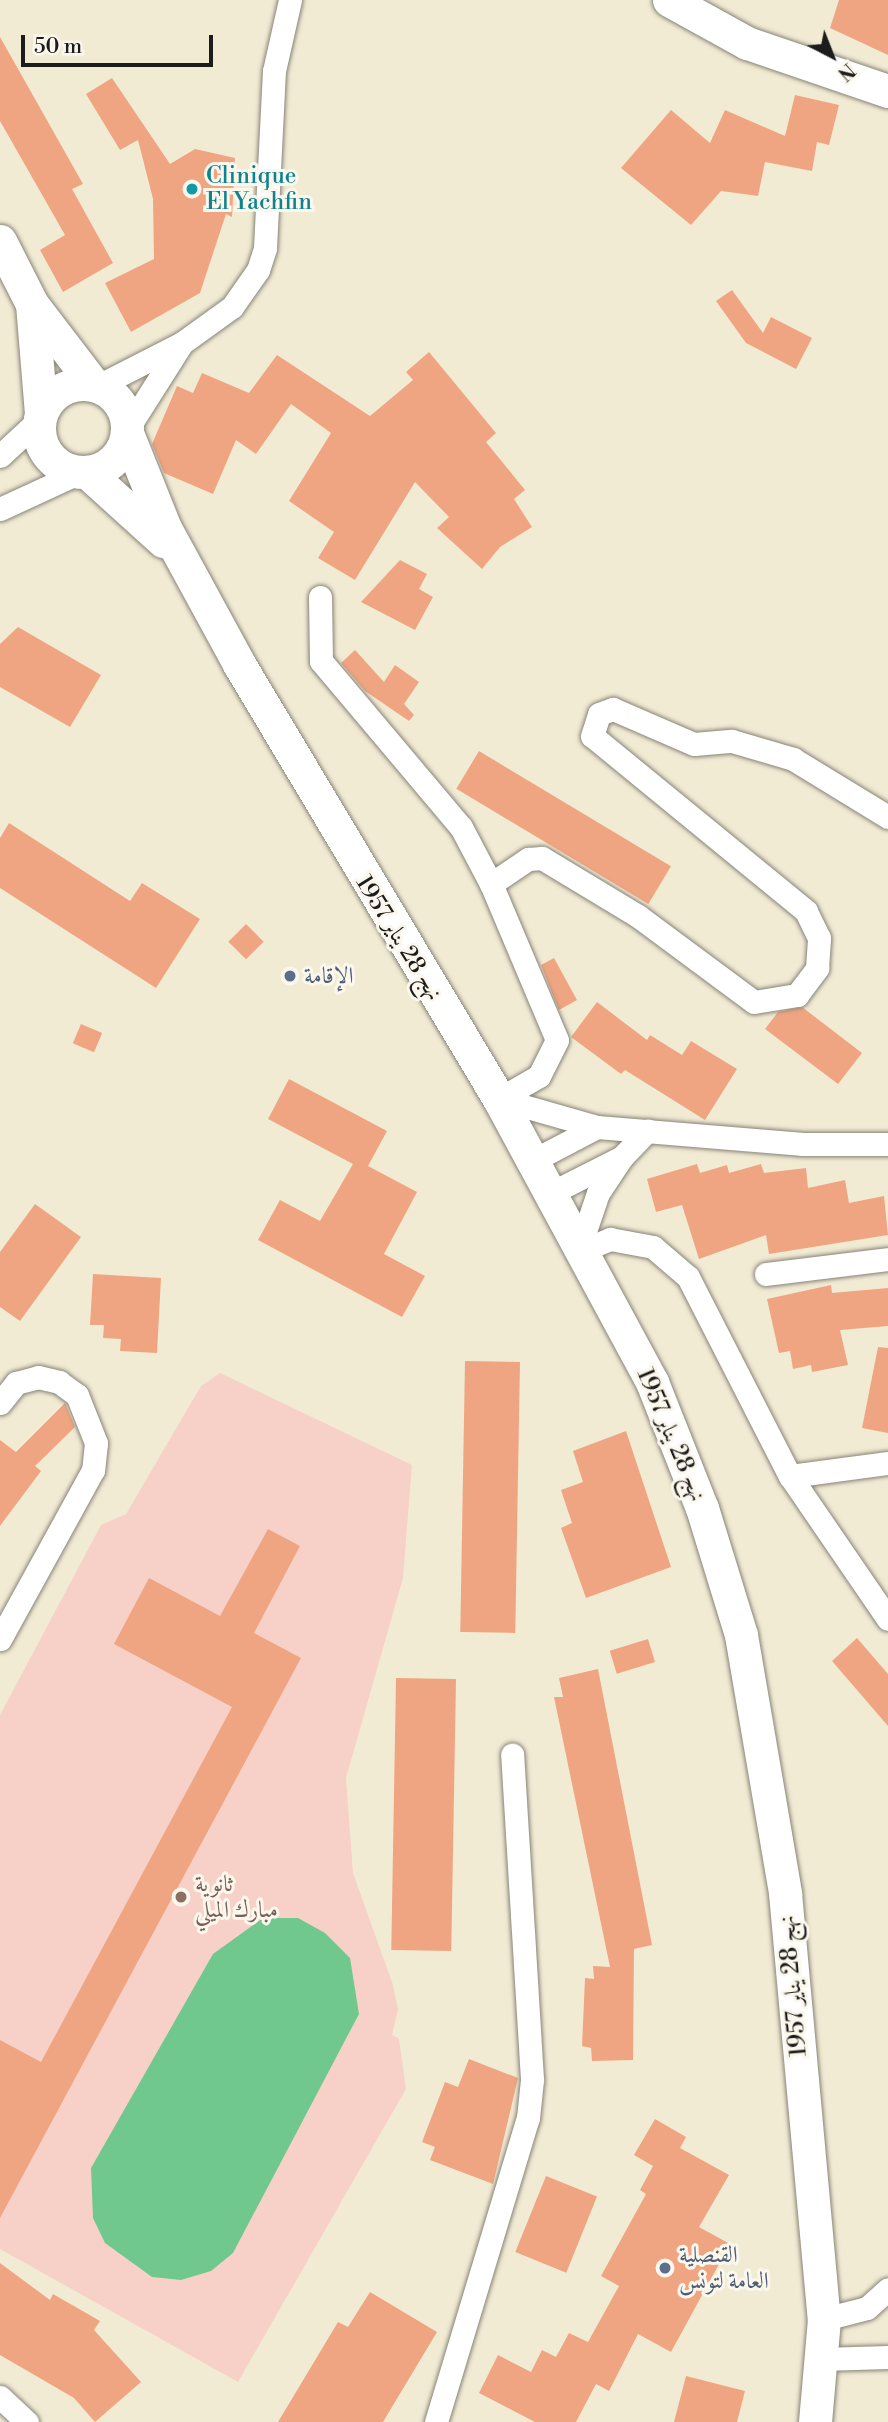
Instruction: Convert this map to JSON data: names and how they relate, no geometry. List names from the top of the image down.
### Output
{
  "streets": {
    "street": ["نهج 28 يناير 1957"]
  },
  "places": [
    "Clinique El Yachfin",
    "الإقامة",
    "ثانوية مبارك الميلي",
    "القنصلية العامة لتونس"
  ],
  "scale_bar": "50 m",
  "north": "bottom right"
}
